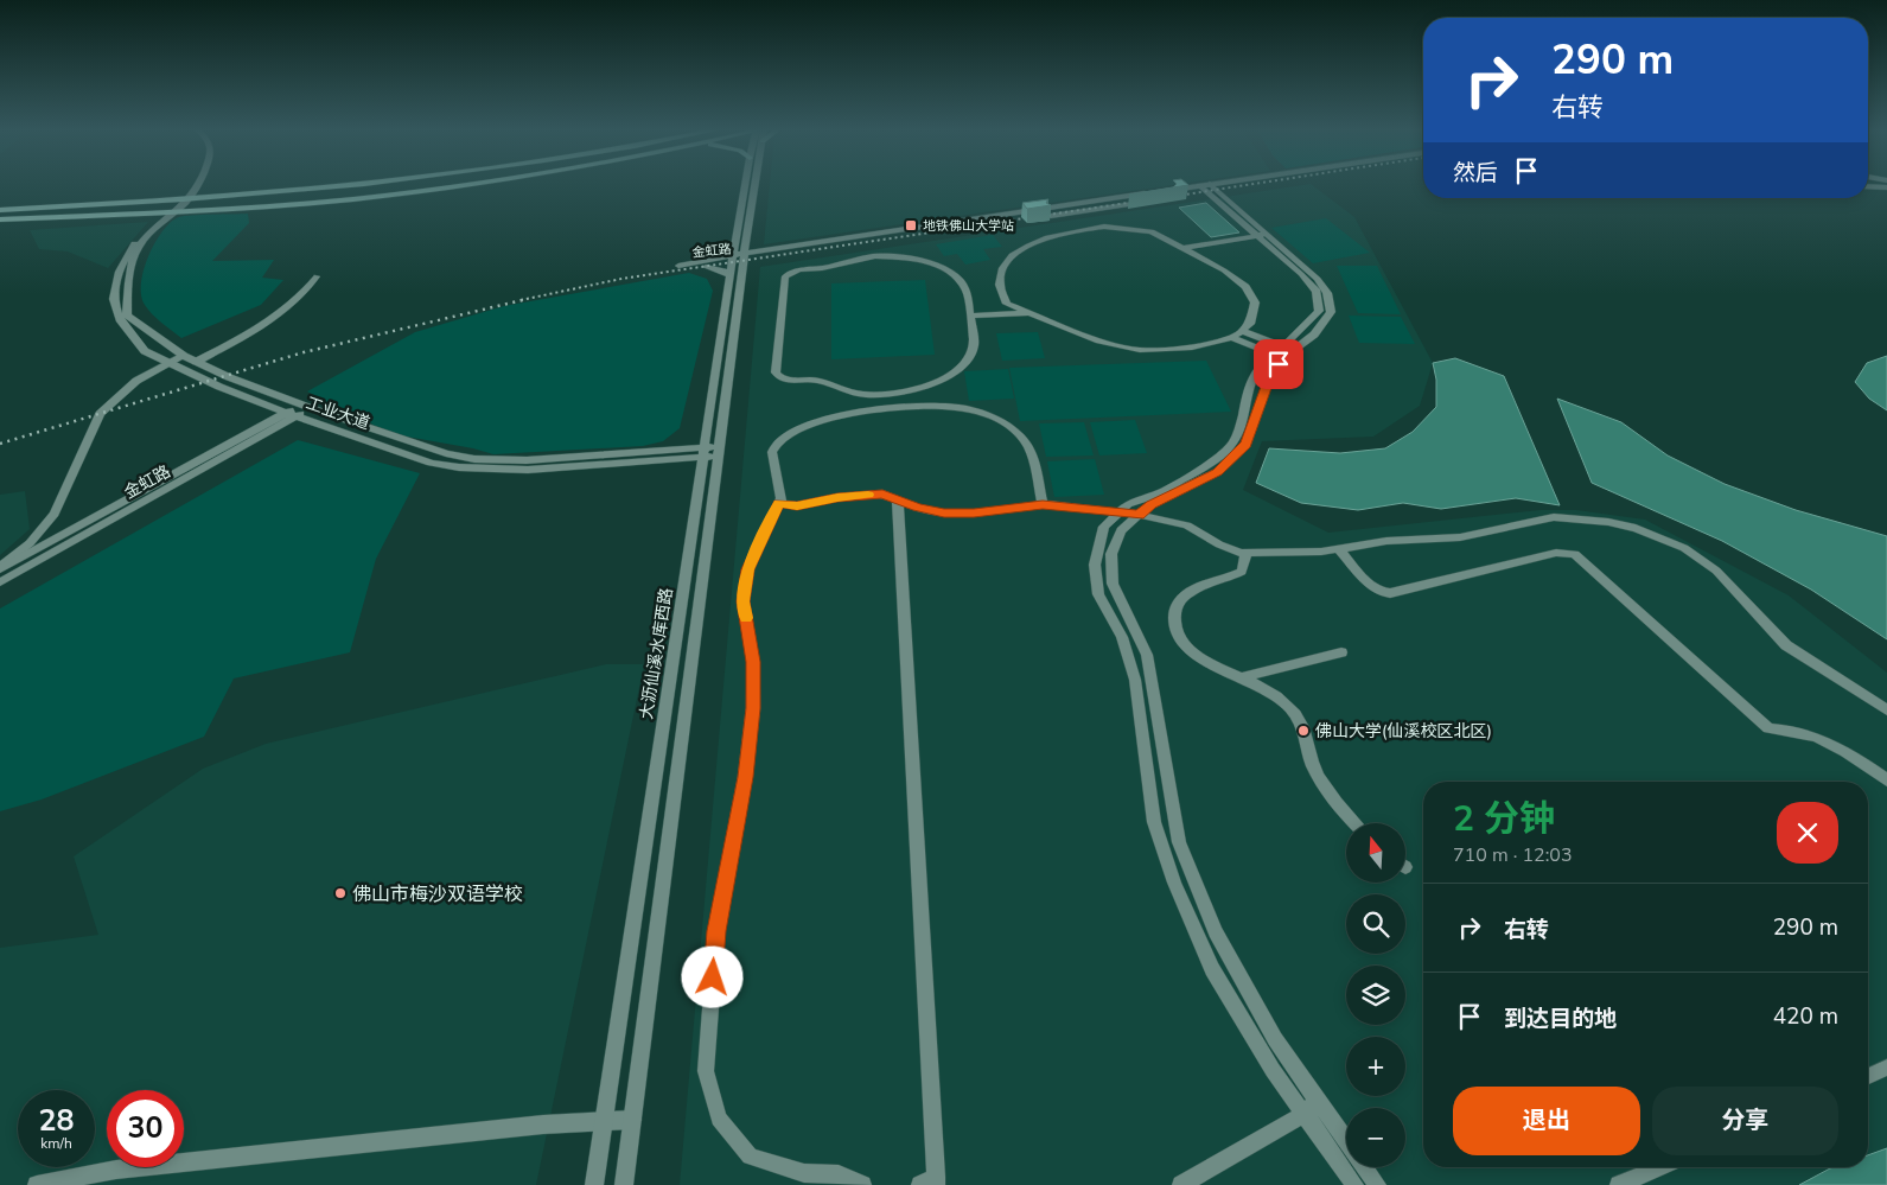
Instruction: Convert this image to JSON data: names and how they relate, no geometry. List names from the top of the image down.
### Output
{
  "streets": {
    "street": ["金虹路", "工业大道", "大沥仙溪水库西路"]
  },
  "crossings": [
    ["金虹路", "工业大道"],
    ["金虹路", "大沥仙溪水库西路"],
    ["工业大道", "大沥仙溪水库西路"]
  ],
  "places": {
    "transit": ["地铁佛山大学站"],
    "other": ["佛山大学(仙溪校区北区)", "佛山市梅沙双语学校"]
  },
  "north": "top",
  "page": {
    "turn": ["290 m", "右转"],
    "then": "然后",
    "heading": ["2 分钟", "710 m · 12:03"],
    "map_buttons": ["+", "−"],
    "list": [
      {
        "name": "右转",
        "value": "290 m"
      },
      {
        "name": "到达目的地",
        "value": "420 m"
      }
    ],
    "buttons": ["退出", "分享"],
    "speed": "28 km/h",
    "limit": "30"
  }
}
